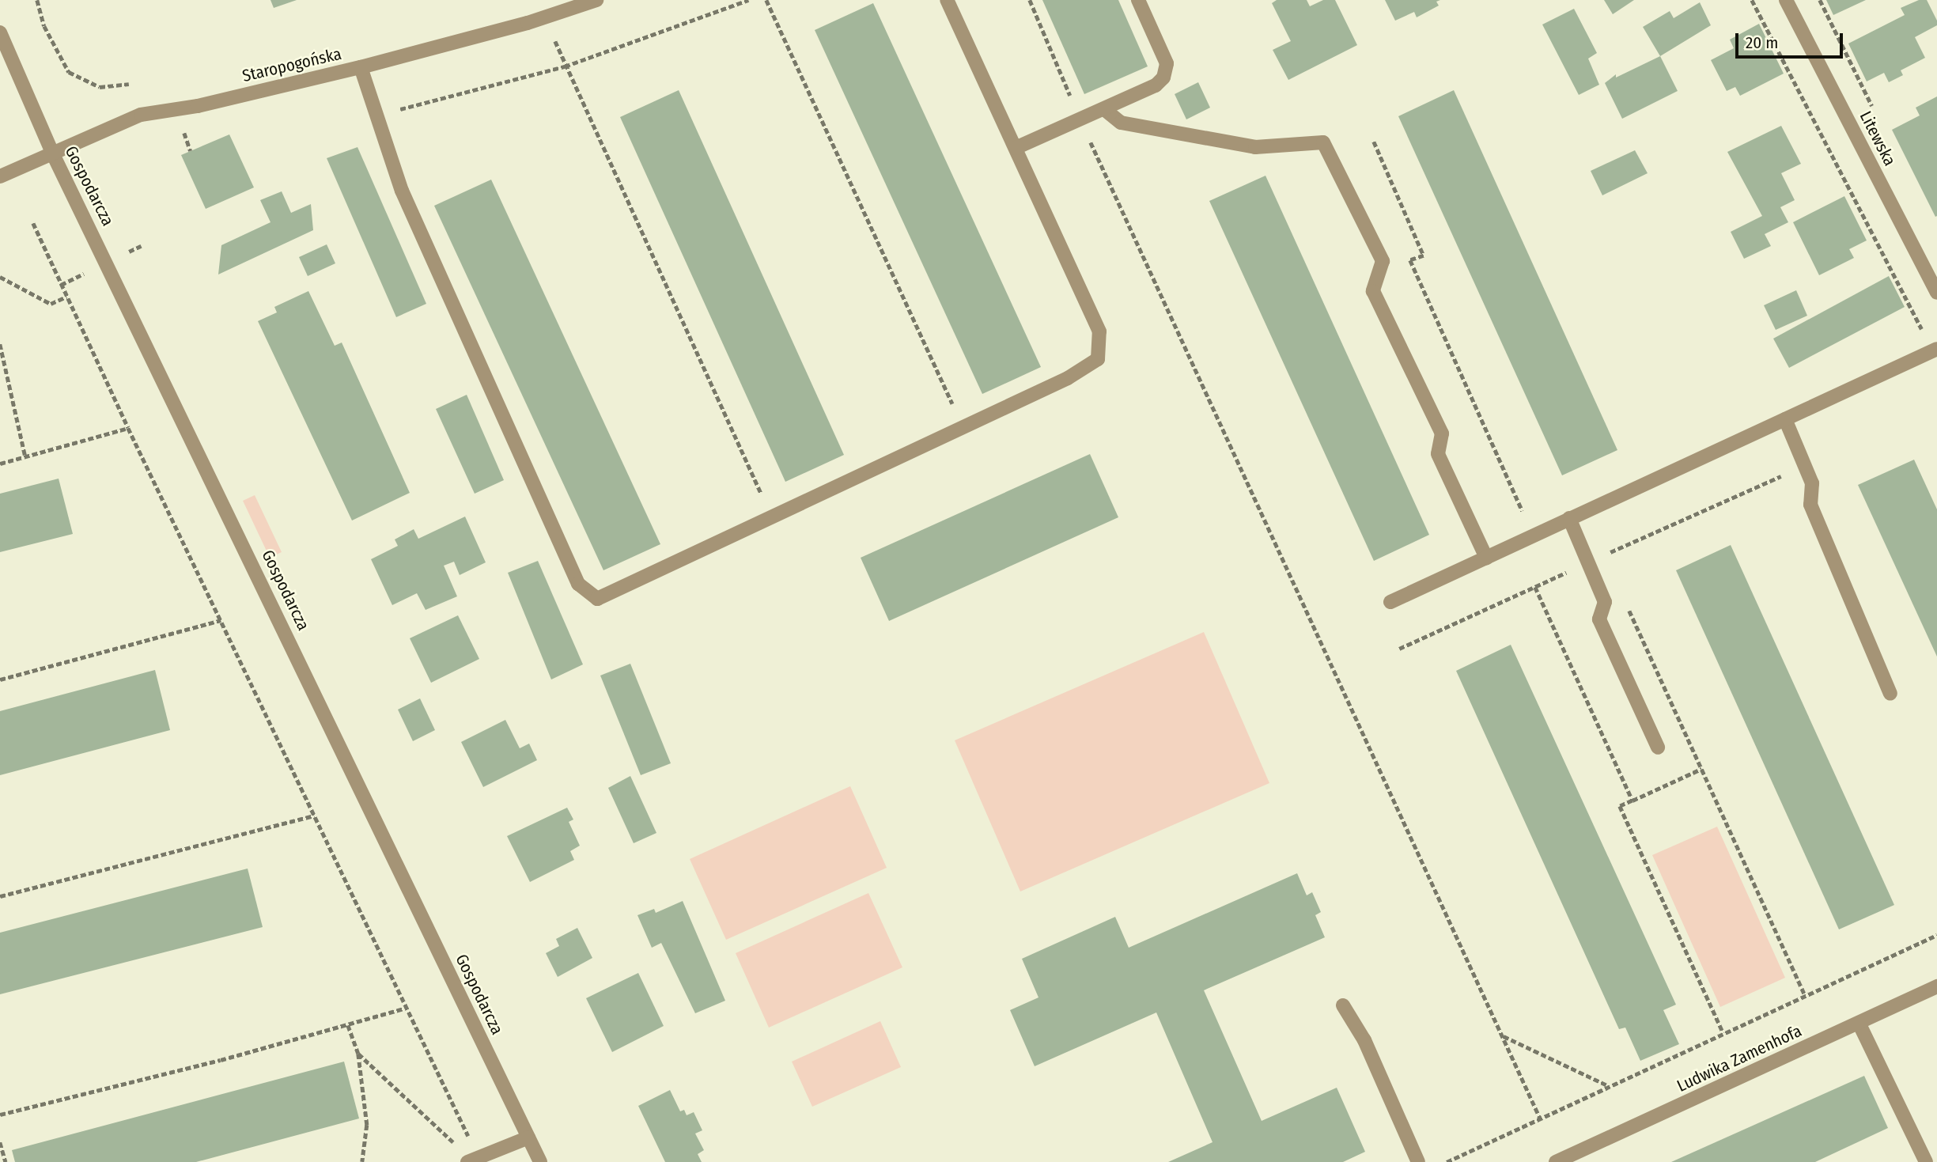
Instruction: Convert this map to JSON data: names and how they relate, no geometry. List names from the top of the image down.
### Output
{
  "streets": {
    "street": [
      "Staropogońska",
      "Litewska",
      "Gospodarcza",
      "Ludwika Zamenhofa"
    ]
  },
  "crossings": [
    ["Staropogońska", "Gospodarcza"]
  ],
  "scale_bar": "20 m"
}
